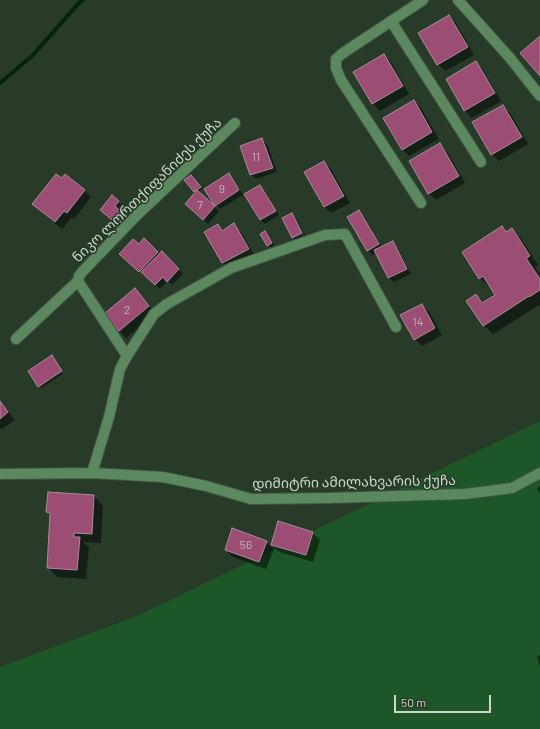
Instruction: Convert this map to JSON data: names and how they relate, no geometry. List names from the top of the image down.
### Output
{
  "streets": {
    "street": ["ნიკო ლორთქიფანიძეს ქუჩა", "დიმიტრი ამილახვარის ქუჩა"]
  },
  "house_numbers": [
    "11",
    "9",
    "7",
    "2",
    "14",
    "56"
  ],
  "scale_bar": "50 m"
}
